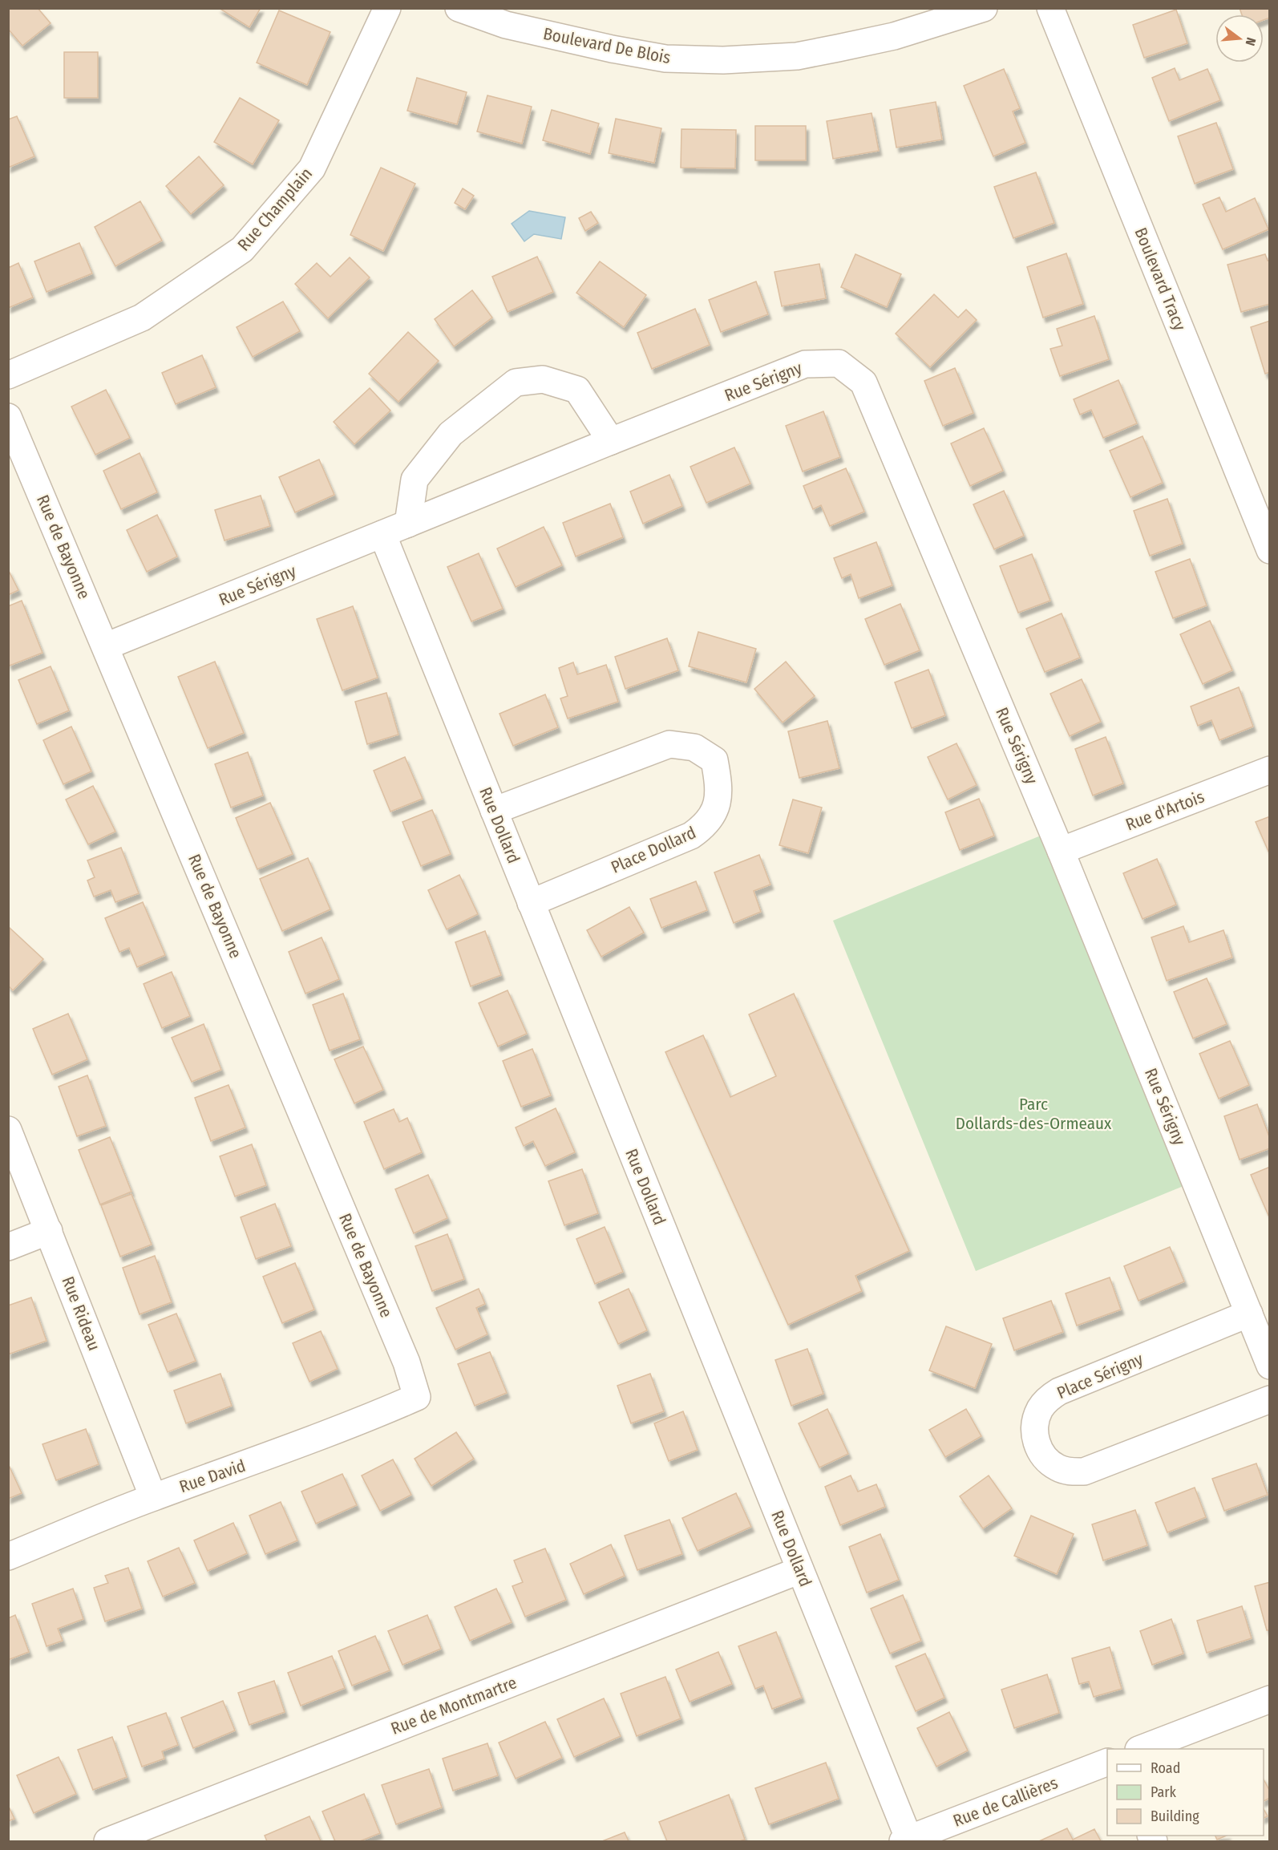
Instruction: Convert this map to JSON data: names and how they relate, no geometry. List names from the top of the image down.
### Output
{
  "streets": {
    "street": [
      "Boulevard De Blois",
      "Rue Champlain",
      "Boulevard Tracy",
      "Rue Sérigny",
      "Rue de Bayonne",
      "Rue d'Artois",
      "Rue Dollard",
      "Place Dollard",
      "Rue Rideau",
      "Place Sérigny",
      "Rue David",
      "Rue de Montmartre",
      "Rue de Callières"
    ]
  },
  "crossings": [
    ["Rue Sérigny", "Rue de Bayonne"],
    ["Rue Sérigny", "Rue d'Artois"],
    ["Rue Sérigny", "Rue Dollard"],
    ["Rue Sérigny", "Place Sérigny"],
    ["Rue de Bayonne", "Rue David"],
    ["Rue Dollard", "Place Dollard"],
    ["Rue Dollard", "Rue de Montmartre"],
    ["Rue Dollard", "Rue de Callières"],
    ["Rue Rideau", "Rue David"]
  ],
  "parks": ["Parc Dollards-des-Ormeaux"],
  "legend": ["Road", "Park", "Building"],
  "north": "right"
}
